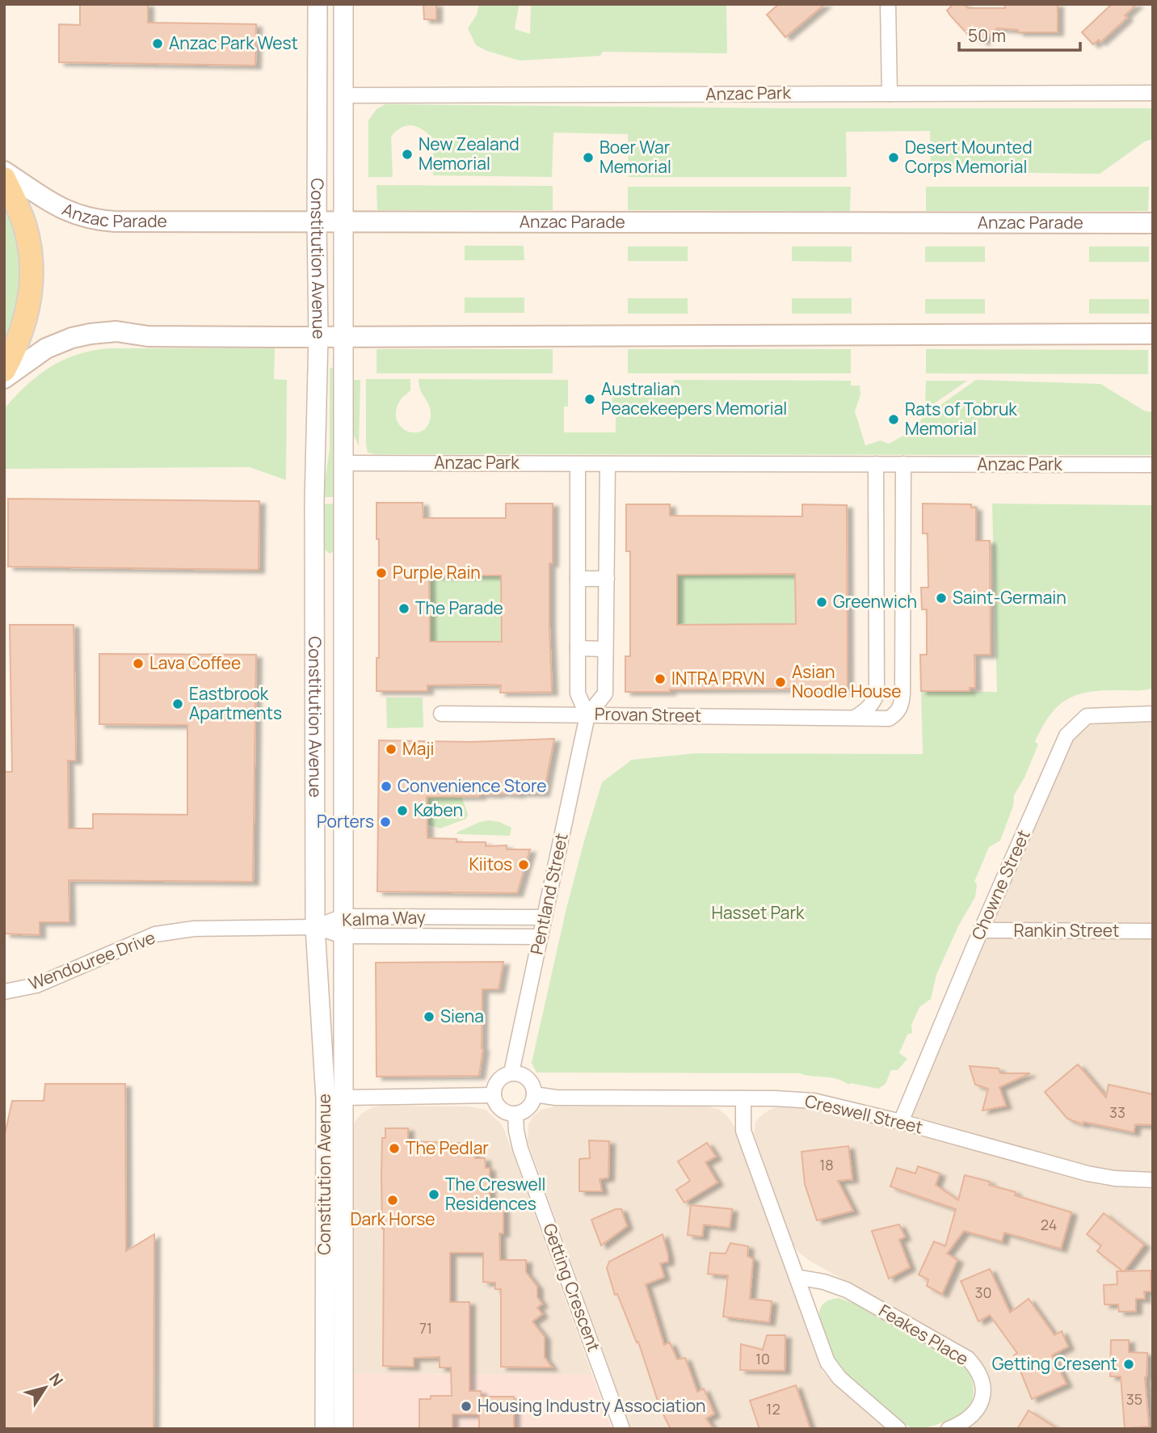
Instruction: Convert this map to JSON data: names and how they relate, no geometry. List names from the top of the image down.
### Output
{
  "streets": {
    "main road": ["Anzac Parade"],
    "street": [
      "Anzac Park",
      "Constitution Avenue",
      "Provan Street",
      "Chowne Street",
      "Pentland Street",
      "Kalma Way",
      "Rankin Street",
      "Wendouree Drive",
      "Creswell Street",
      "Getting Crescent",
      "Feakes Place"
    ]
  },
  "crossings": [
    ["Anzac Park", "Constitution Avenue"],
    ["Anzac Park", "Provan Street"],
    ["Anzac Park", "Pentland Street"],
    ["Anzac Parade", "Constitution Avenue"],
    ["Constitution Avenue", "Kalma Way"],
    ["Constitution Avenue", "Wendouree Drive"],
    ["Provan Street", "Pentland Street"],
    ["Chowne Street", "Rankin Street"],
    ["Chowne Street", "Creswell Street"],
    ["Pentland Street", "Kalma Way"],
    ["Pentland Street", "Creswell Street"],
    ["Pentland Street", "Getting Crescent"],
    ["Kalma Way", "Wendouree Drive"],
    ["Creswell Street", "Getting Crescent"]
  ],
  "parks": ["Hasset Park"],
  "places": [
    "Anzac Park West",
    "New Zealand Memorial",
    "Boer War Memorial",
    "Desert Mounted Corps Memorial",
    "Australian Peacekeepers Memorial",
    "Rats of Tobruk Memorial",
    "Purple Rain",
    "Saint-Germain",
    "Greenwich",
    "The Parade",
    "Lava Coffee",
    "INTRA PRVN",
    "Asian Noodle House",
    "Eastbrook Apartments",
    "Maji",
    "Convenience Store",
    "Køben",
    "Porters",
    "Kiitos",
    "Siena",
    "The Pedlar",
    "The Creswell Residences",
    "Dark Horse",
    "Getting Cresent",
    "Housing Industry Association"
  ],
  "house_numbers": [
    "33",
    "18",
    "24",
    "30",
    "71",
    "10",
    "35",
    "12"
  ],
  "scale_bar": "50 m",
  "north": "top right"
}
